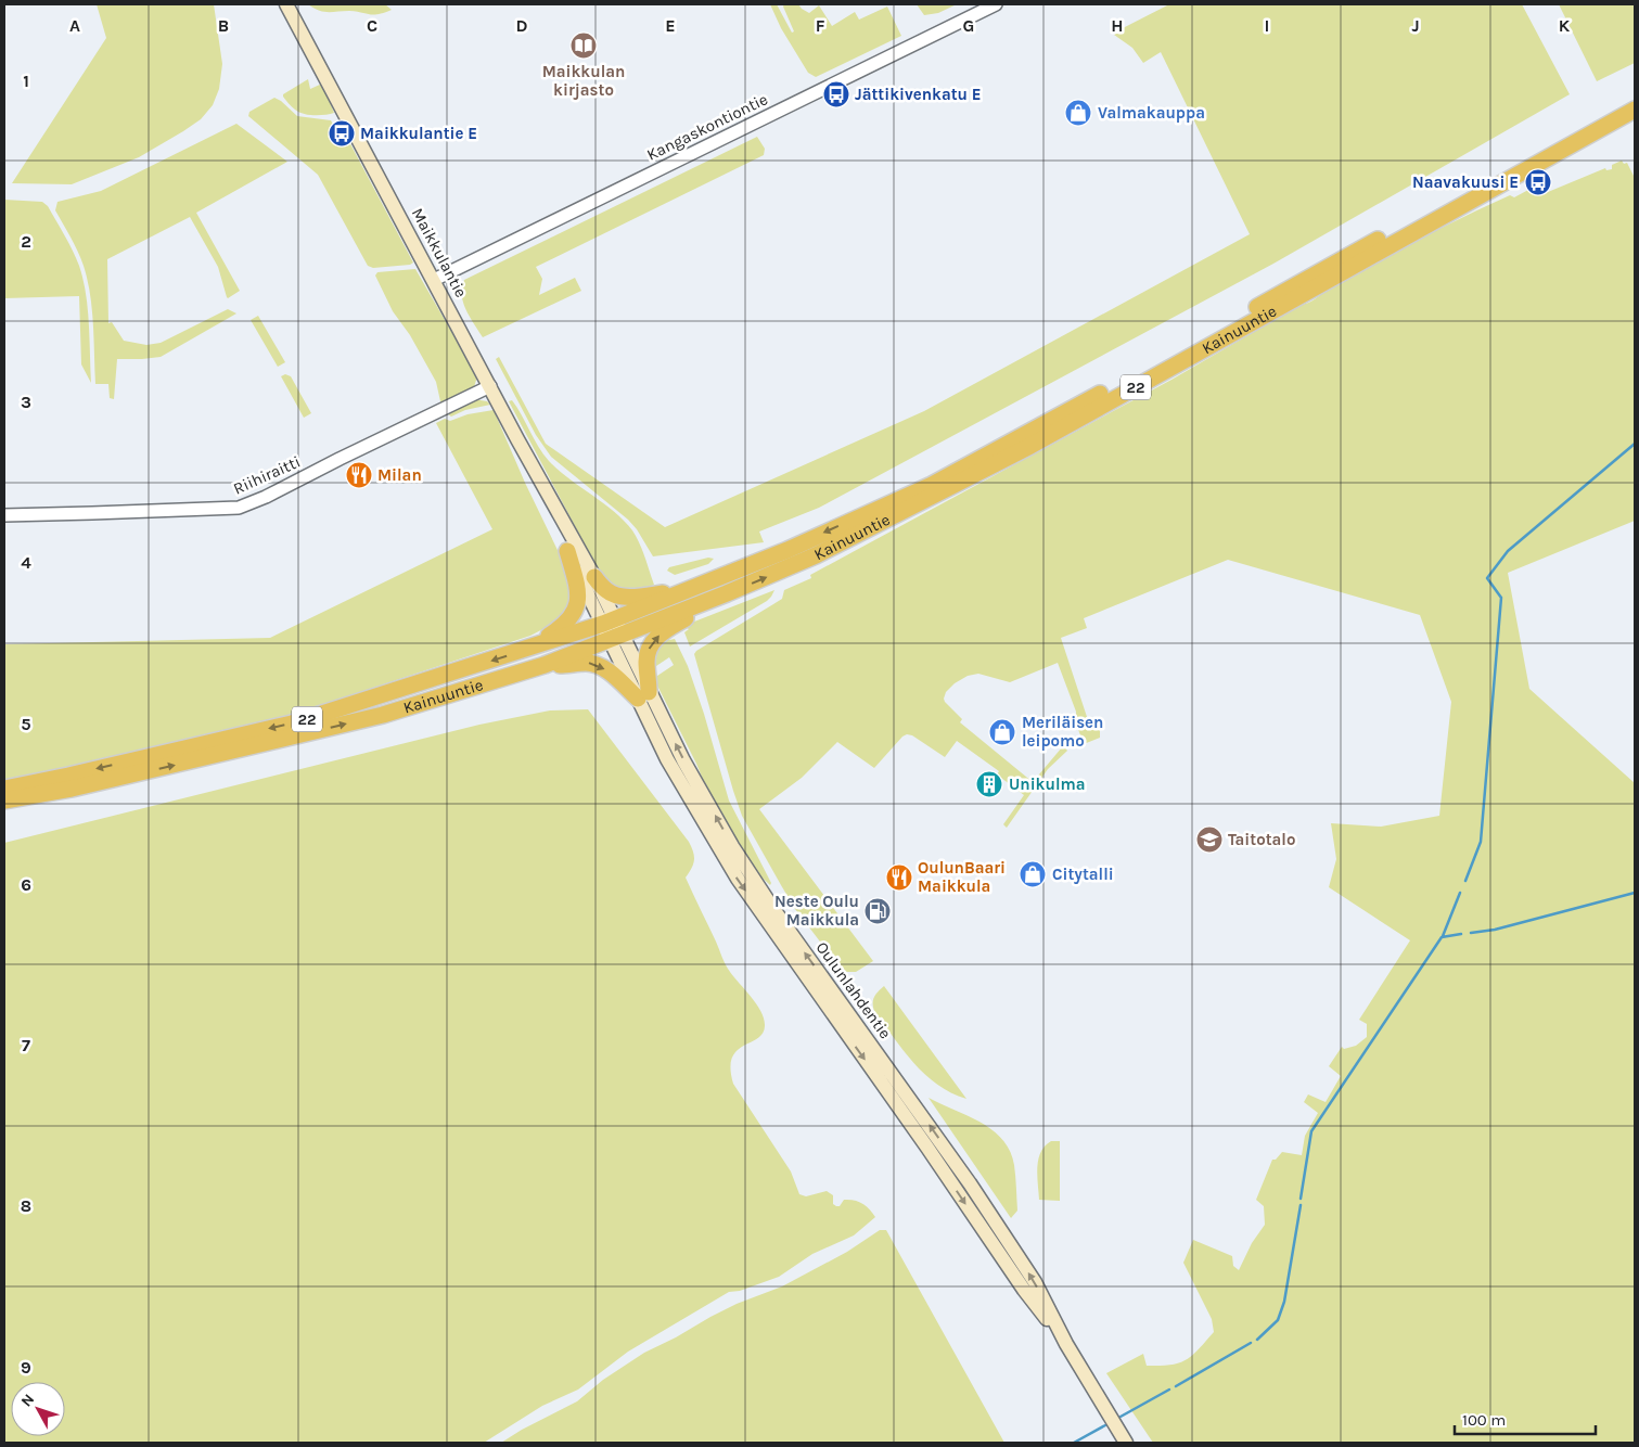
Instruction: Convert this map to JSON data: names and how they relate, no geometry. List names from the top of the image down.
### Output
{
  "streets": {
    "highway": ["Kainuuntie", "22"],
    "main road": ["Maikkulantie", "Oulunlahdentie"],
    "street": ["Kangaskontiontie", "Riihiraitti"]
  },
  "crossings": [
    ["Kangaskontiontie", "Maikkulantie"],
    ["Maikkulantie", "Kainuuntie"],
    ["Maikkulantie", "Riihiraitti"],
    ["Maikkulantie", "Oulunlahdentie"],
    ["Kainuuntie", "Oulunlahdentie"]
  ],
  "places": {
    "library": ["Maikkulan kirjasto"],
    "bus stop": ["Jättikivenkatu E", "Maikkulantie E", "Naavakuusi E"],
    "shop": ["Valmakauppa", "Meriläisen leipomo", "Citytalli"],
    "restaurant": ["Milan", "OulunBaari Maikkula"],
    "building": ["Unikulma"],
    "school or university": ["Taitotalo"],
    "fuel station": ["Neste Oulu Maikkula"]
  },
  "scale_bar": "100 m",
  "north": "top left",
  "grid": {
    "columns": [
      "A",
      "B",
      "C",
      "D",
      "E",
      "F",
      "G",
      "H",
      "I",
      "J",
      "K"
    ],
    "rows": [
      "1",
      "2",
      "3",
      "4",
      "5",
      "6",
      "7",
      "8",
      "9"
    ]
  }
}
